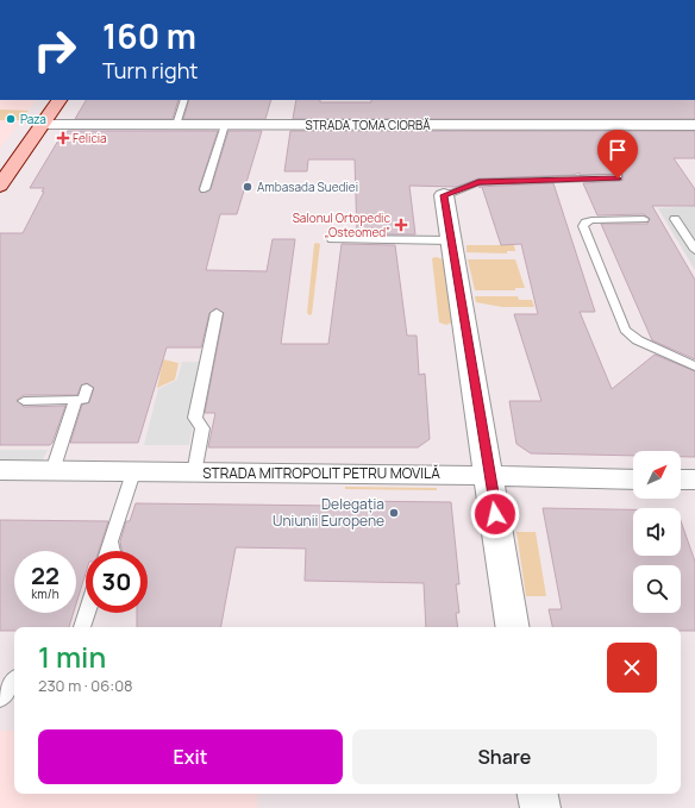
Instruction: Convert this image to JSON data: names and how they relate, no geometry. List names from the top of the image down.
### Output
{
  "streets": {
    "street": ["STRADA TOMA CIORBĂ", "STRADA MITROPOLIT PETRU MOVILĂ"]
  },
  "places": {
    "other": ["Paza", "Ambasada Suediei", "Delegația Uniunii Europene"],
    "health": ["Felicia", "Salonul Ortopedic „Osteomed”"]
  },
  "north": "top right",
  "page": {
    "turn": ["160 m", "Turn right"],
    "speed": "22 km/h",
    "limit": "30",
    "heading": ["1 min", "230 m · 06:08"],
    "buttons": ["Exit", "Share"]
  }
}
